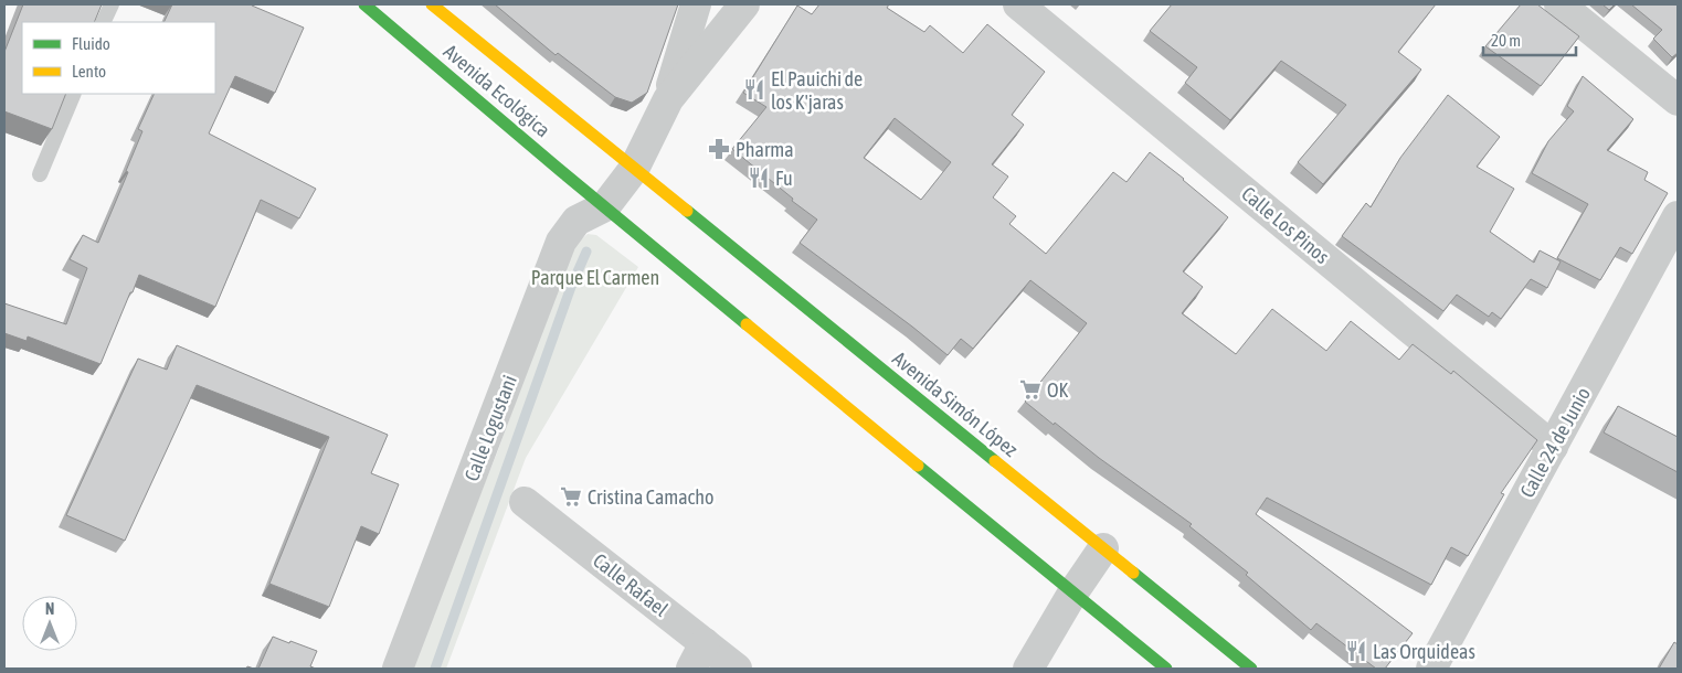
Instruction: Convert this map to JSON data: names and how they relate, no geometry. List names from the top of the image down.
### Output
{
  "streets": {
    "main road": ["Avenida Ecológica", "Avenida Simón López"],
    "street": [
      "Calle Los Pinos",
      "Calle Logustani",
      "Calle 24 de Junio",
      "Calle Rafael"
    ]
  },
  "crossings": [
    ["Avenida Ecológica", "Avenida Simón López"],
    ["Avenida Ecológica", "Calle Logustani"],
    ["Calle Los Pinos", "Calle 24 de Junio"]
  ],
  "parks": ["Parque El Carmen"],
  "places": {
    "restaurant": ["El Pauichi de los K'jaras", "Fu", "Las Orquideas"],
    "pharmacy": ["Pharma"],
    "supermarket": ["OK", "Cristina Camacho"]
  },
  "legend": ["Fluido", "Lento"],
  "scale_bar": "20 m",
  "north": "top"
}
